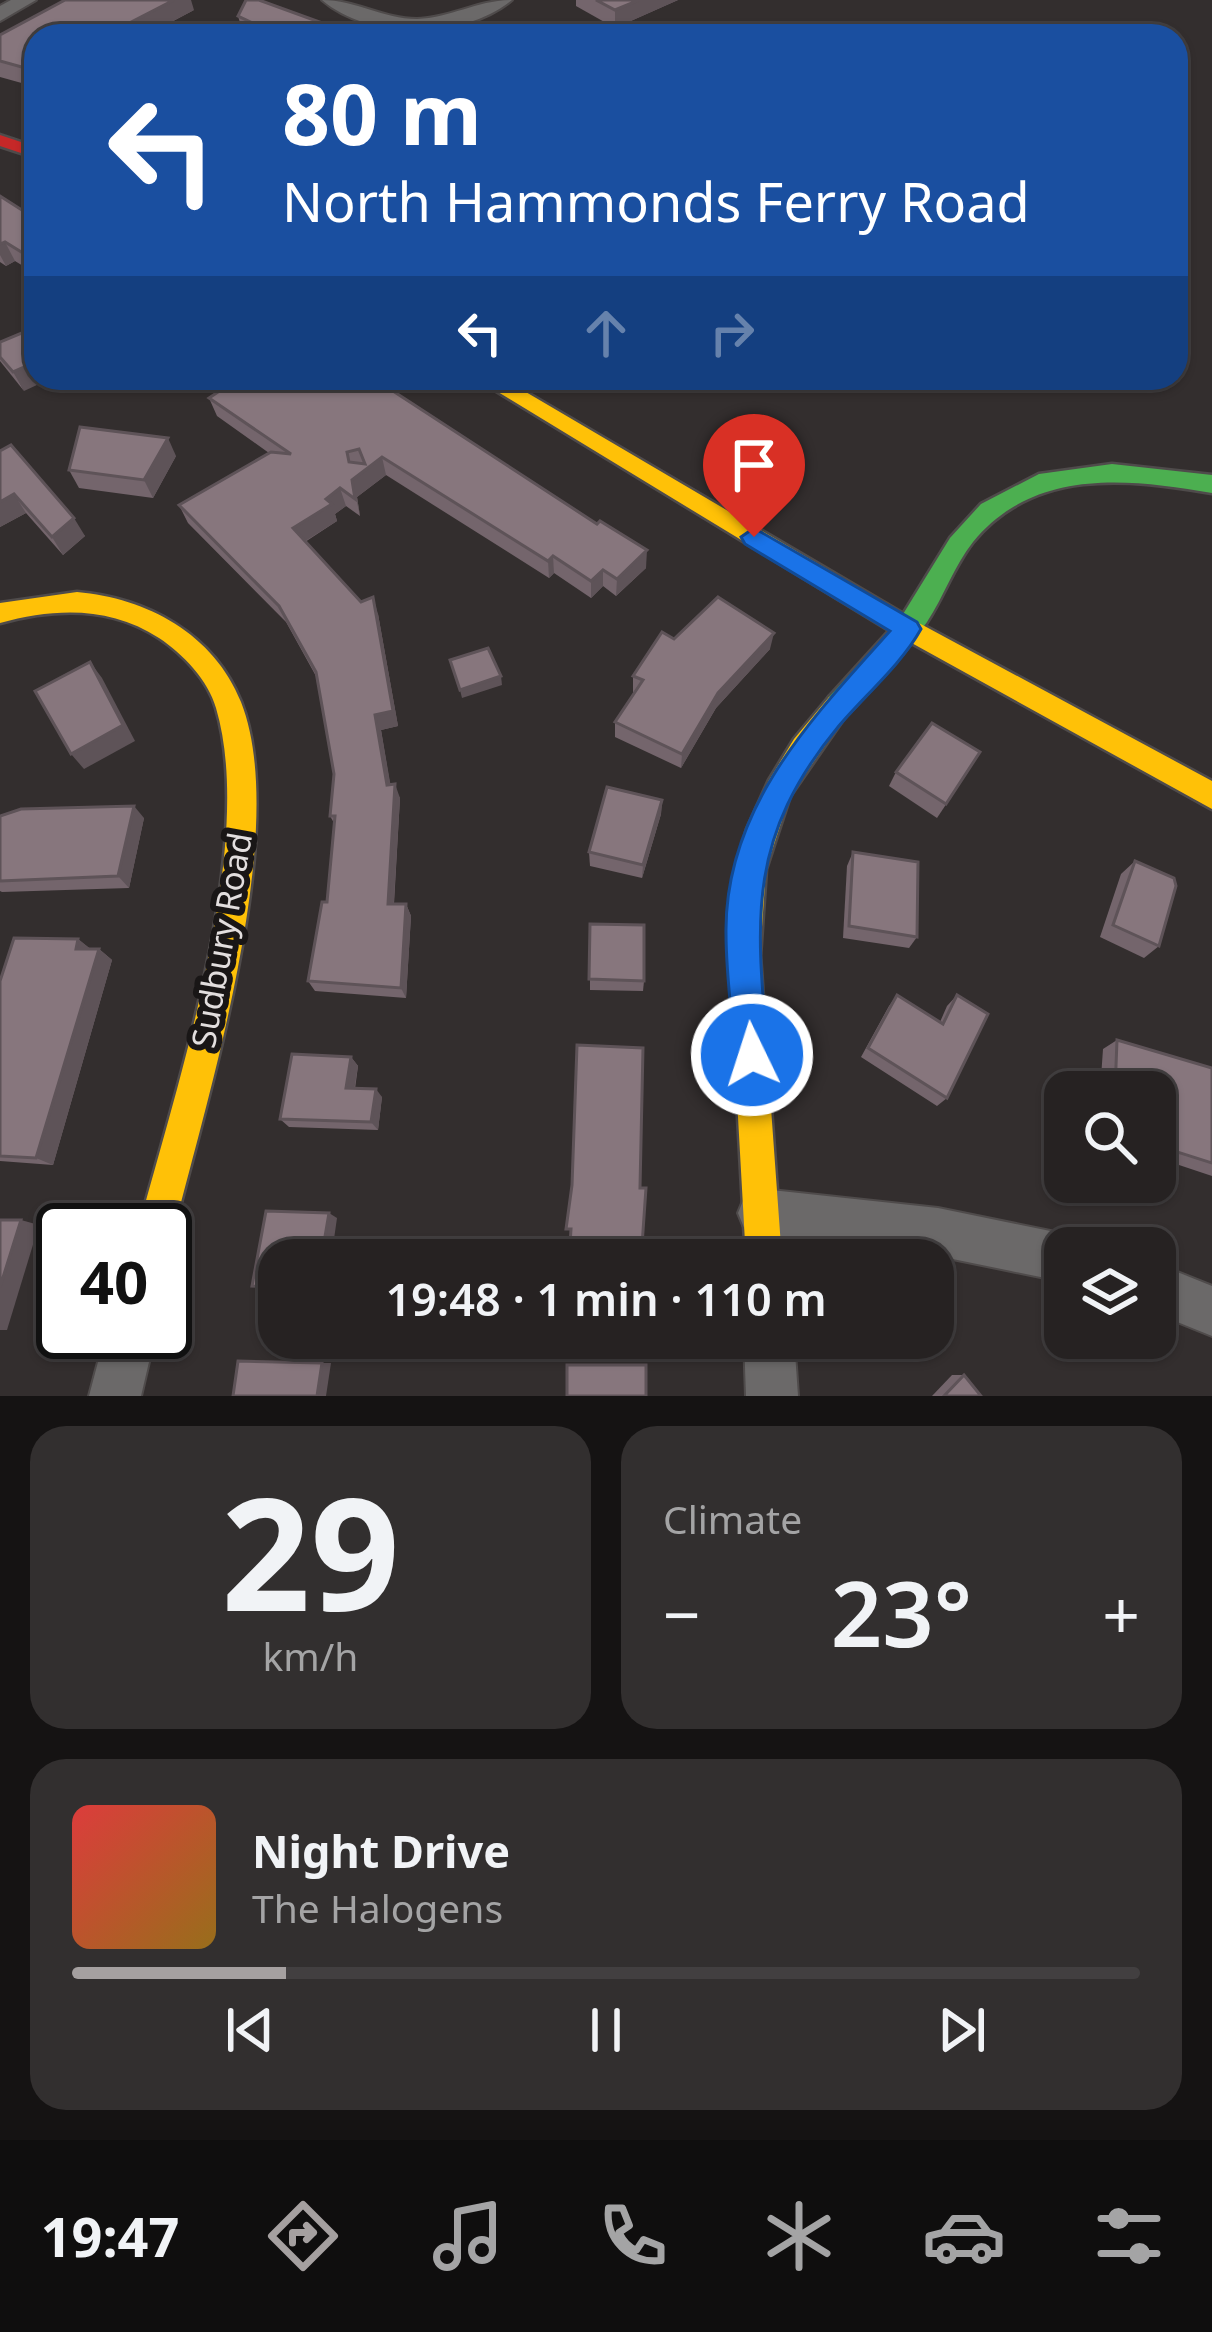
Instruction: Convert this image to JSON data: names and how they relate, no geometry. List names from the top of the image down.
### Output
{
  "streets": {
    "street": ["Sudbury Road"]
  },
  "page": {
    "turn": ["80 m", "North Hammonds Ferry Road"],
    "limit": "40",
    "trip": "19:48 · 1 min · 110 m",
    "tile": [
      ["29", "km/h"],
      "Climate"
    ],
    "heat": ["−", "23°", "+"],
    "song": ["Night Drive", "The Halogens"],
    "tabs": "19:47"
  }
}
